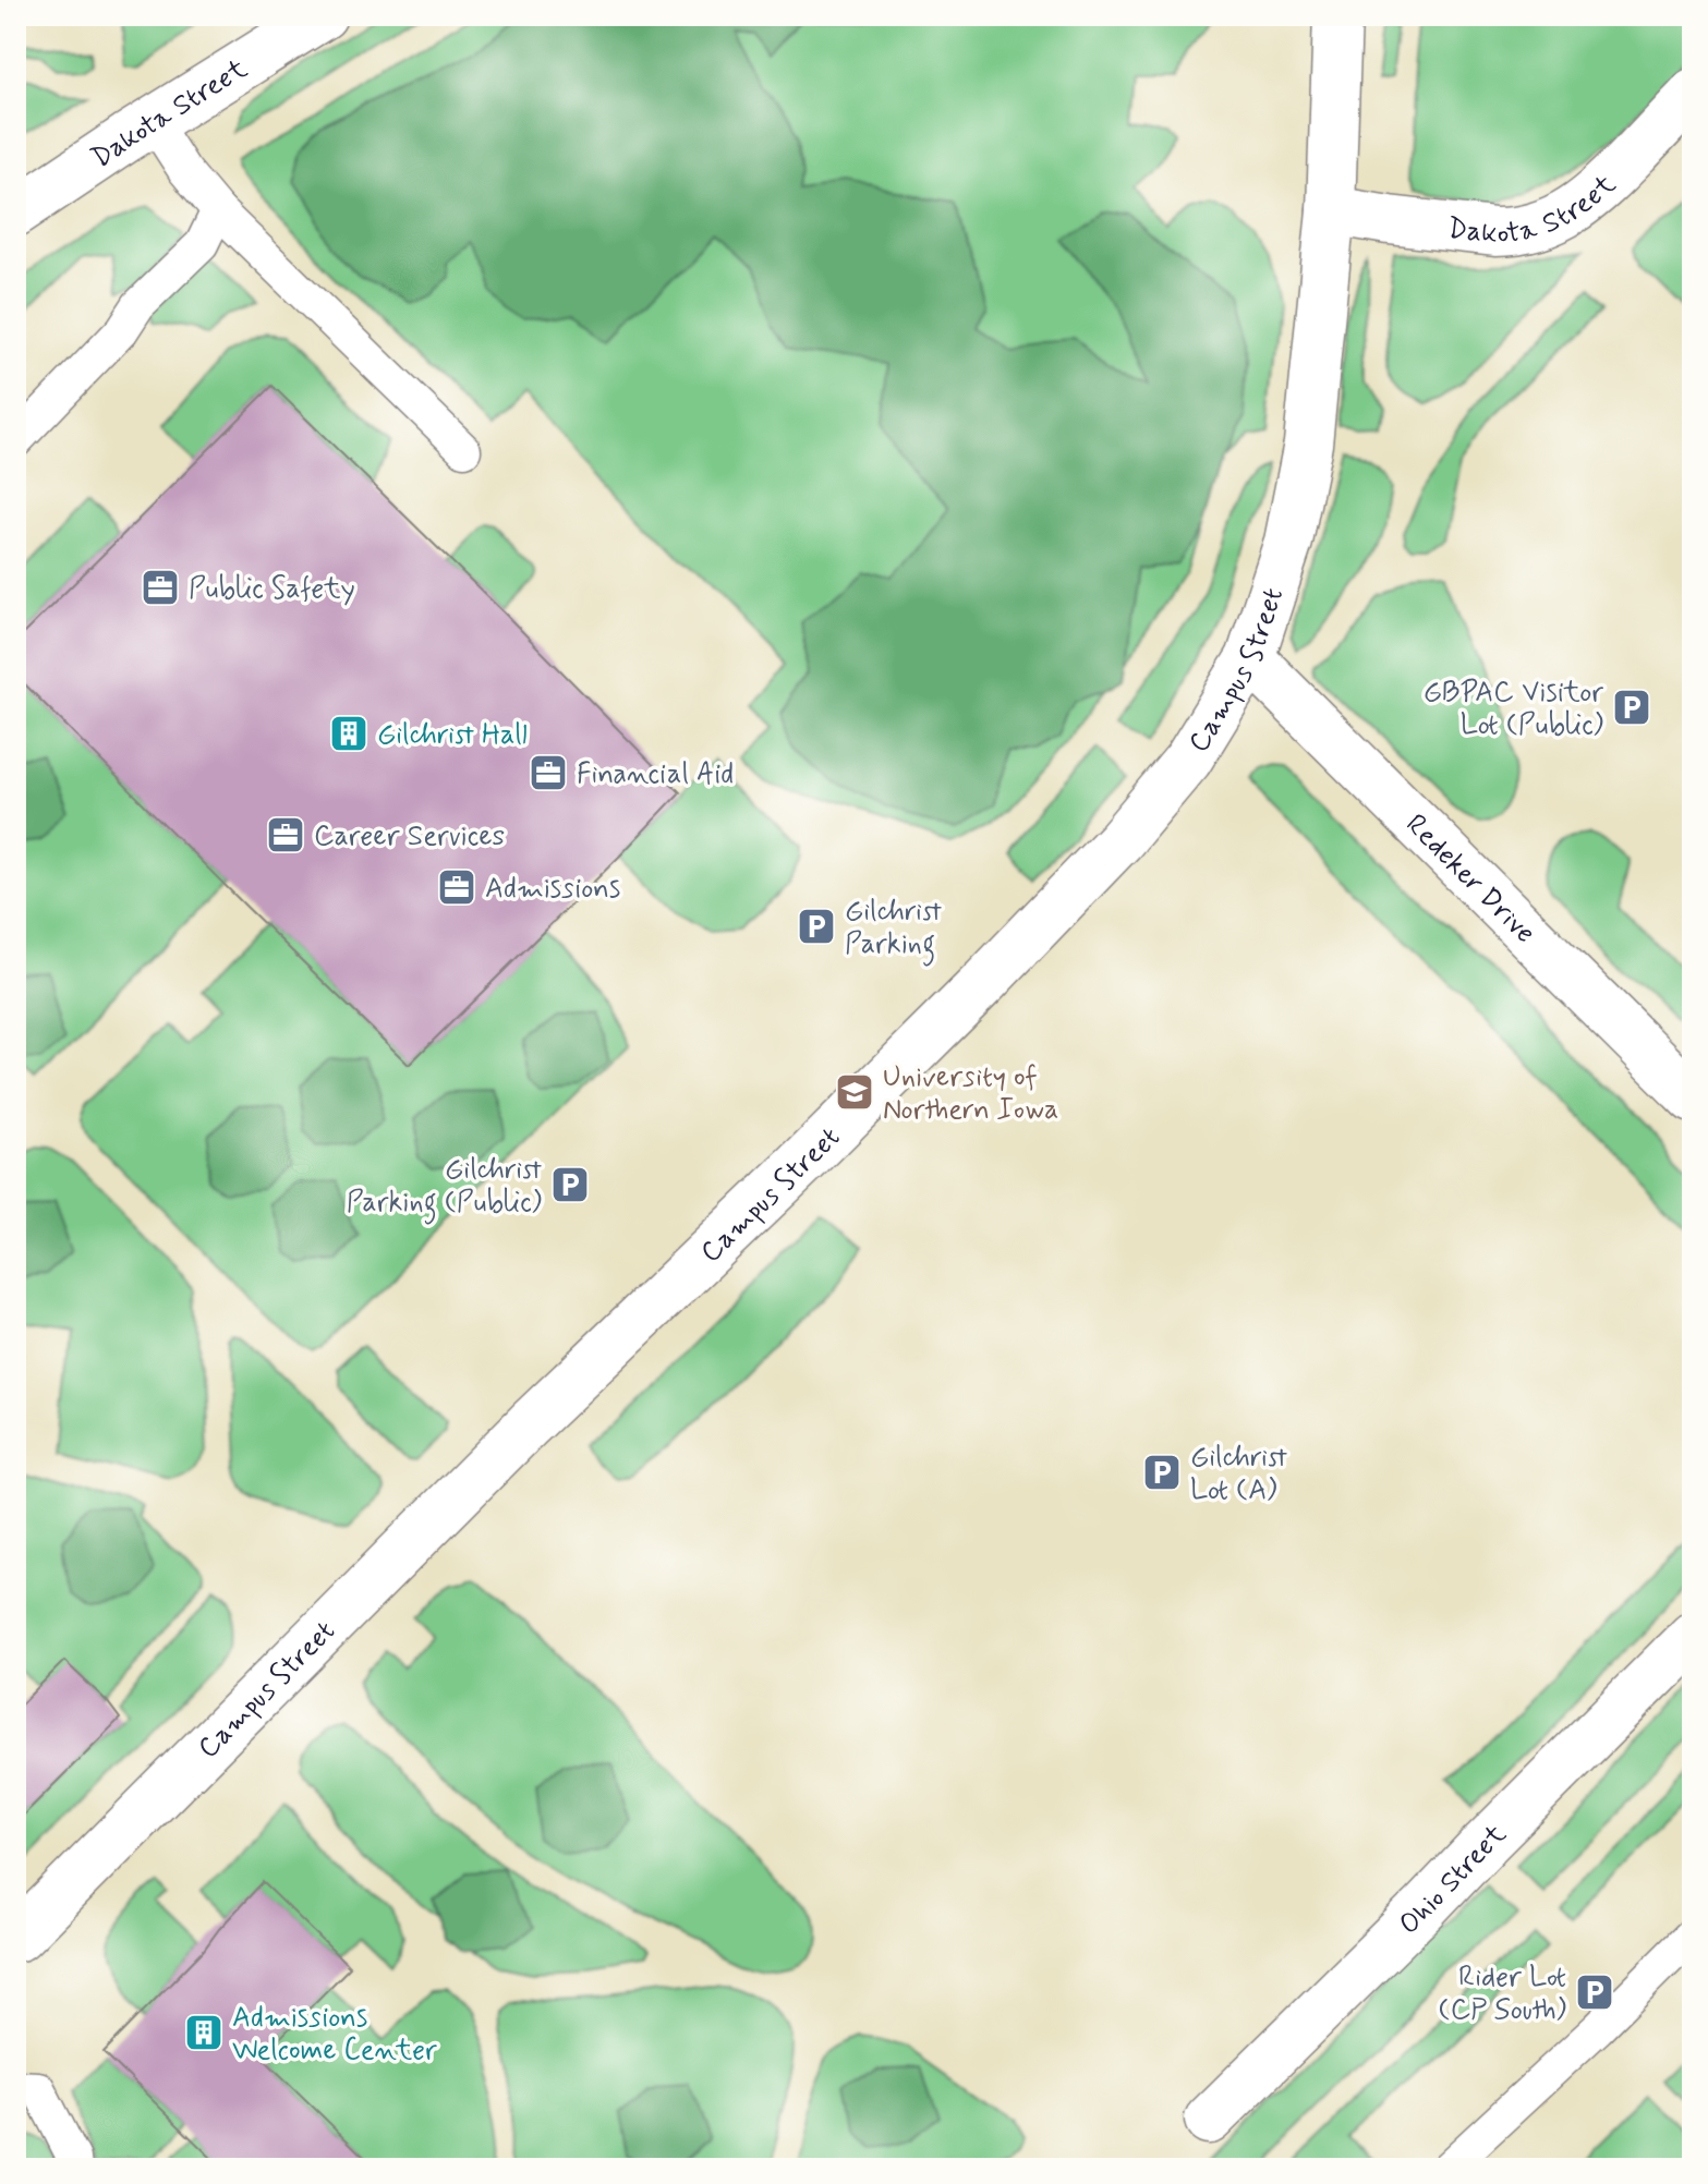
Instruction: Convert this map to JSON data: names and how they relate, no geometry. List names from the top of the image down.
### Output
{
  "streets": {
    "street": [
      "Dakota Street",
      "Campus Street",
      "Redeker Drive",
      "Ohio Street"
    ]
  },
  "crossings": [
    ["Dakota Street", "Campus Street"],
    ["Campus Street", "Redeker Drive"]
  ],
  "places": {
    "office": [
      "Public Safety",
      "Financial Aid",
      "Career Services",
      "Admissions"
    ],
    "parking": [
      "GBPAC Visitor Lot (Public)",
      "Gilchrist Parking",
      "Gilchrist Parking (Public)",
      "Gilchrist Lot (A)",
      "Rider Lot (CP South)"
    ],
    "building": ["Gilchrist Hall", "Admissions Welcome Center"],
    "school or university": ["University of Northern Iowa"]
  }
}
